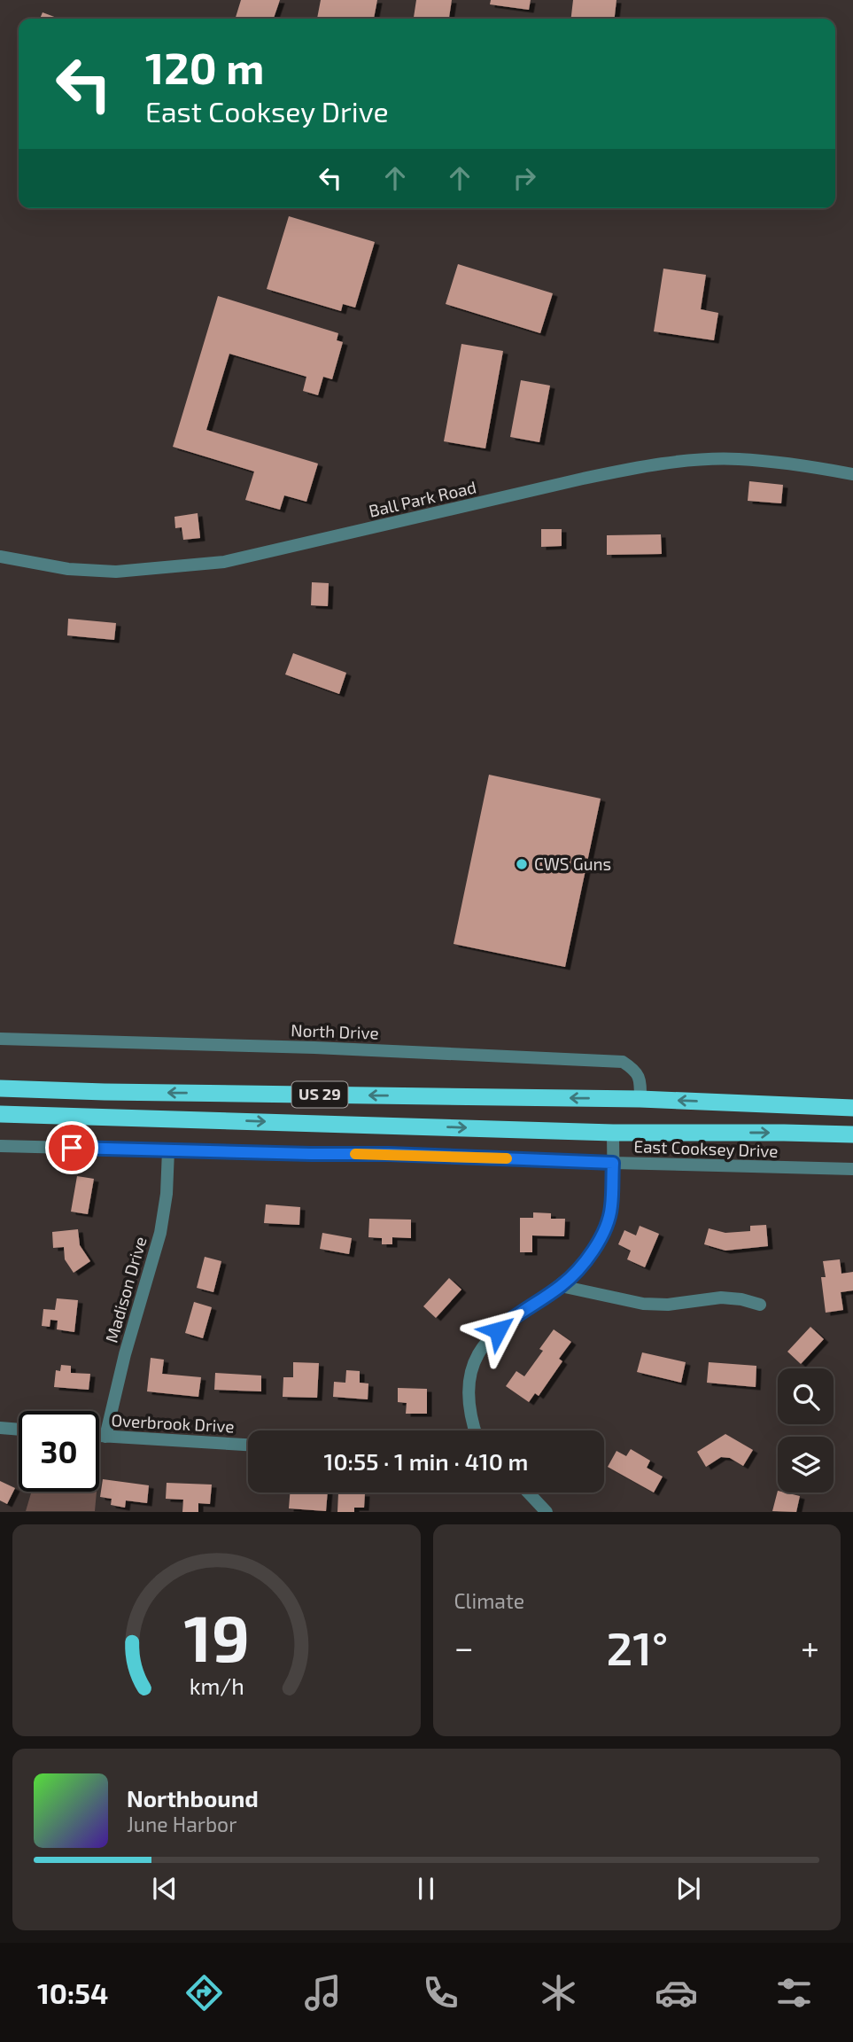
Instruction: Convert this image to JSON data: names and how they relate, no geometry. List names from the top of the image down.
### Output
{
  "streets": {
    "highway": ["US 29"],
    "street": [
      "Ball Park Road",
      "North Drive",
      "East Cooksey Drive",
      "Madison Drive",
      "Overbrook Drive"
    ]
  },
  "crossings": [
    ["North Drive", "US 29"],
    ["East Cooksey Drive", "Madison Drive"],
    ["Madison Drive", "Overbrook Drive"]
  ],
  "places": ["CWS Guns"],
  "page": {
    "turn": ["120 m", "East Cooksey Drive"],
    "limit": "30",
    "trip": "10:55 · 1 min · 410 m",
    "tile": "Climate",
    "heat": ["−", "21°", "+"],
    "song": ["Northbound", "June Harbor"],
    "tabs": "10:54",
    "gauge": ["19", "km/h"]
  }
}
